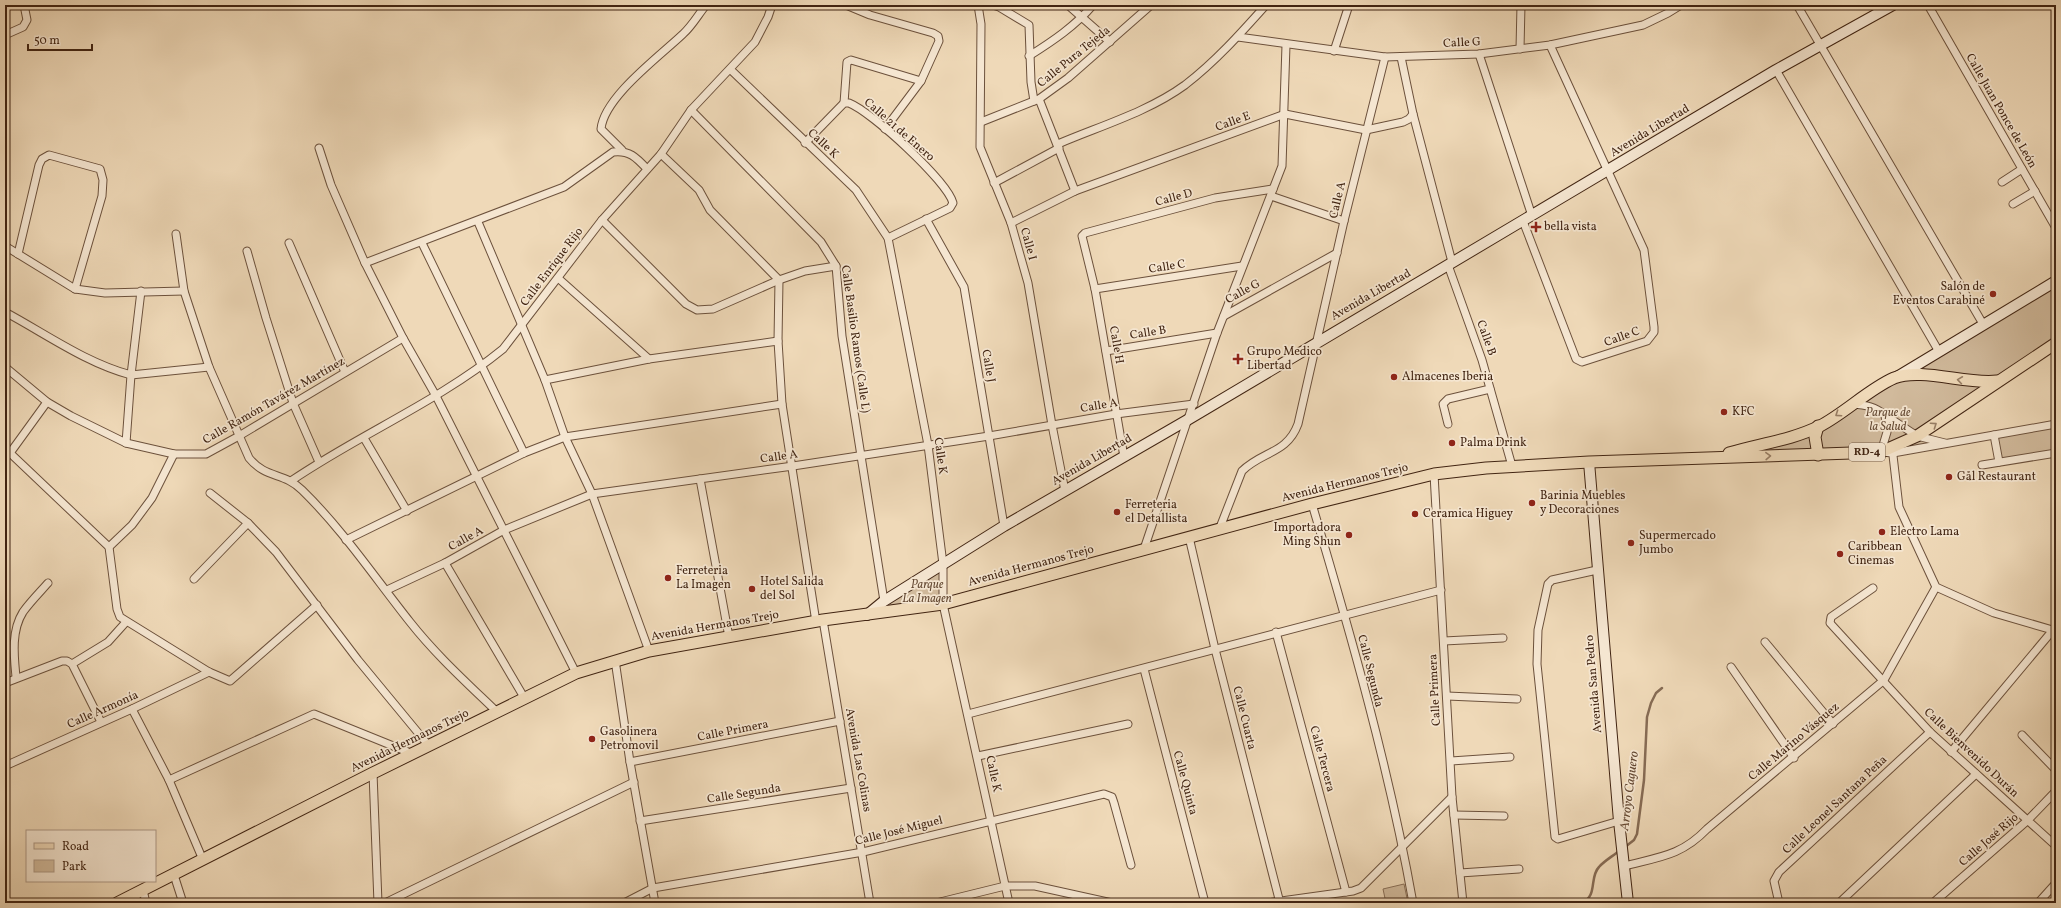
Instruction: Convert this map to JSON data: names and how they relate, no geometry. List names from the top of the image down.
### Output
{
  "streets": {
    "main road": ["RD-4", "Avenida Hermanos Trejo"],
    "street": [
      "Calle G",
      "Calle Pura Tejeda",
      "Calle Juan Ponce de León",
      "Calle E",
      "Calle 21 de Enero",
      "Avenida Libertad",
      "Calle K",
      "Calle D",
      "Calle A",
      "Calle I",
      "Calle Enrique Rijo",
      "Calle C",
      "Calle B",
      "Calle Basilio Ramos (Calle L)",
      "Calle H",
      "Calle J",
      "Calle Ramón Tavárez Martínez",
      "Calle Segunda",
      "Avenida San Pedro",
      "Calle Primera",
      "Calle Armonía",
      "Calle Cuarta",
      "Calle Marino Vásquez",
      "Calle Bienvenido Durán",
      "Calle Tercera",
      "Avenida Las Colinas",
      "Calle Quinta",
      "Calle Leonel Santana Peña",
      "Calle José Miguel",
      "Calle José Rijo"
    ]
  },
  "crossings": [
    ["Calle G", "Calle A"],
    ["Calle Pura Tejeda", "Calle I"],
    ["Calle E", "Calle I"],
    ["Calle 21 de Enero", "Calle K"],
    ["Calle 21 de Enero", "Calle J"],
    ["Avenida Libertad", "Calle K"],
    ["Avenida Libertad", "Calle A"],
    ["Avenida Libertad", "Calle I"],
    ["Avenida Libertad", "Calle C"],
    ["Avenida Libertad", "Calle B"],
    ["Avenida Libertad", "Calle Basilio Ramos (Calle L)"],
    ["Avenida Libertad", "Calle H"],
    ["Avenida Libertad", "Calle J"],
    ["Avenida Libertad", "Avenida Hermanos Trejo"],
    ["Calle K", "Calle A"],
    ["Calle K", "Calle Enrique Rijo"],
    ["Calle K", "Avenida Hermanos Trejo"],
    ["Calle K", "Calle José Miguel"],
    ["Calle D", "Calle H"],
    ["Calle A", "Calle I"],
    ["Calle A", "Calle Basilio Ramos (Calle L)"],
    ["Calle A", "Calle H"],
    ["Calle A", "Calle J"],
    ["Calle A", "Avenida Hermanos Trejo"],
    ["Calle A", "Avenida Las Colinas"],
    ["Calle Enrique Rijo", "Calle Basilio Ramos (Calle L)"],
    ["Calle C", "Calle H"],
    ["Calle B", "Calle H"],
    ["Calle B", "Avenida Hermanos Trejo"],
    ["Avenida Hermanos Trejo", "Calle Segunda"],
    ["Avenida Hermanos Trejo", "Avenida San Pedro"],
    ["Avenida Hermanos Trejo", "Calle Primera"],
    ["Avenida Hermanos Trejo", "Calle Cuarta"],
    ["Avenida Hermanos Trejo", "Avenida Las Colinas"],
    ["Calle Segunda", "Avenida Las Colinas"],
    ["Avenida San Pedro", "Calle Marino Vásquez"],
    ["Calle Primera", "Avenida Las Colinas"],
    ["Calle Marino Vásquez", "Calle Bienvenido Durán"],
    ["Calle Bienvenido Durán", "Calle Leonel Santana Peña"],
    ["Calle Bienvenido Durán", "Calle José Rijo"],
    ["Avenida Las Colinas", "Calle José Miguel"]
  ],
  "water": ["Arroyo Caguero"],
  "parks": ["Parque de la Salud", "Parque La Imagen"],
  "places": {
    "health": ["bella vista", "Grupo Medico Libertad"],
    "other": [
      "Salón de Eventos Carabiné",
      "Almacenes Iberia",
      "KFC",
      "Palma Drink",
      "Gål Restaurant",
      "Barinia Muebles y Decoraciones",
      "Ferreteria el Detallista",
      "Ceramica Higuey",
      "Electro Lama",
      "Importadora Ming Shun",
      "Supermercado Jumbo",
      "Caribbean Cinemas",
      "Ferreteria La Imagen",
      "Hotel Salida del Sol",
      "Gasolinera Petromovil"
    ]
  },
  "legend": ["Road", "Park"],
  "scale_bar": "50 m"
}
